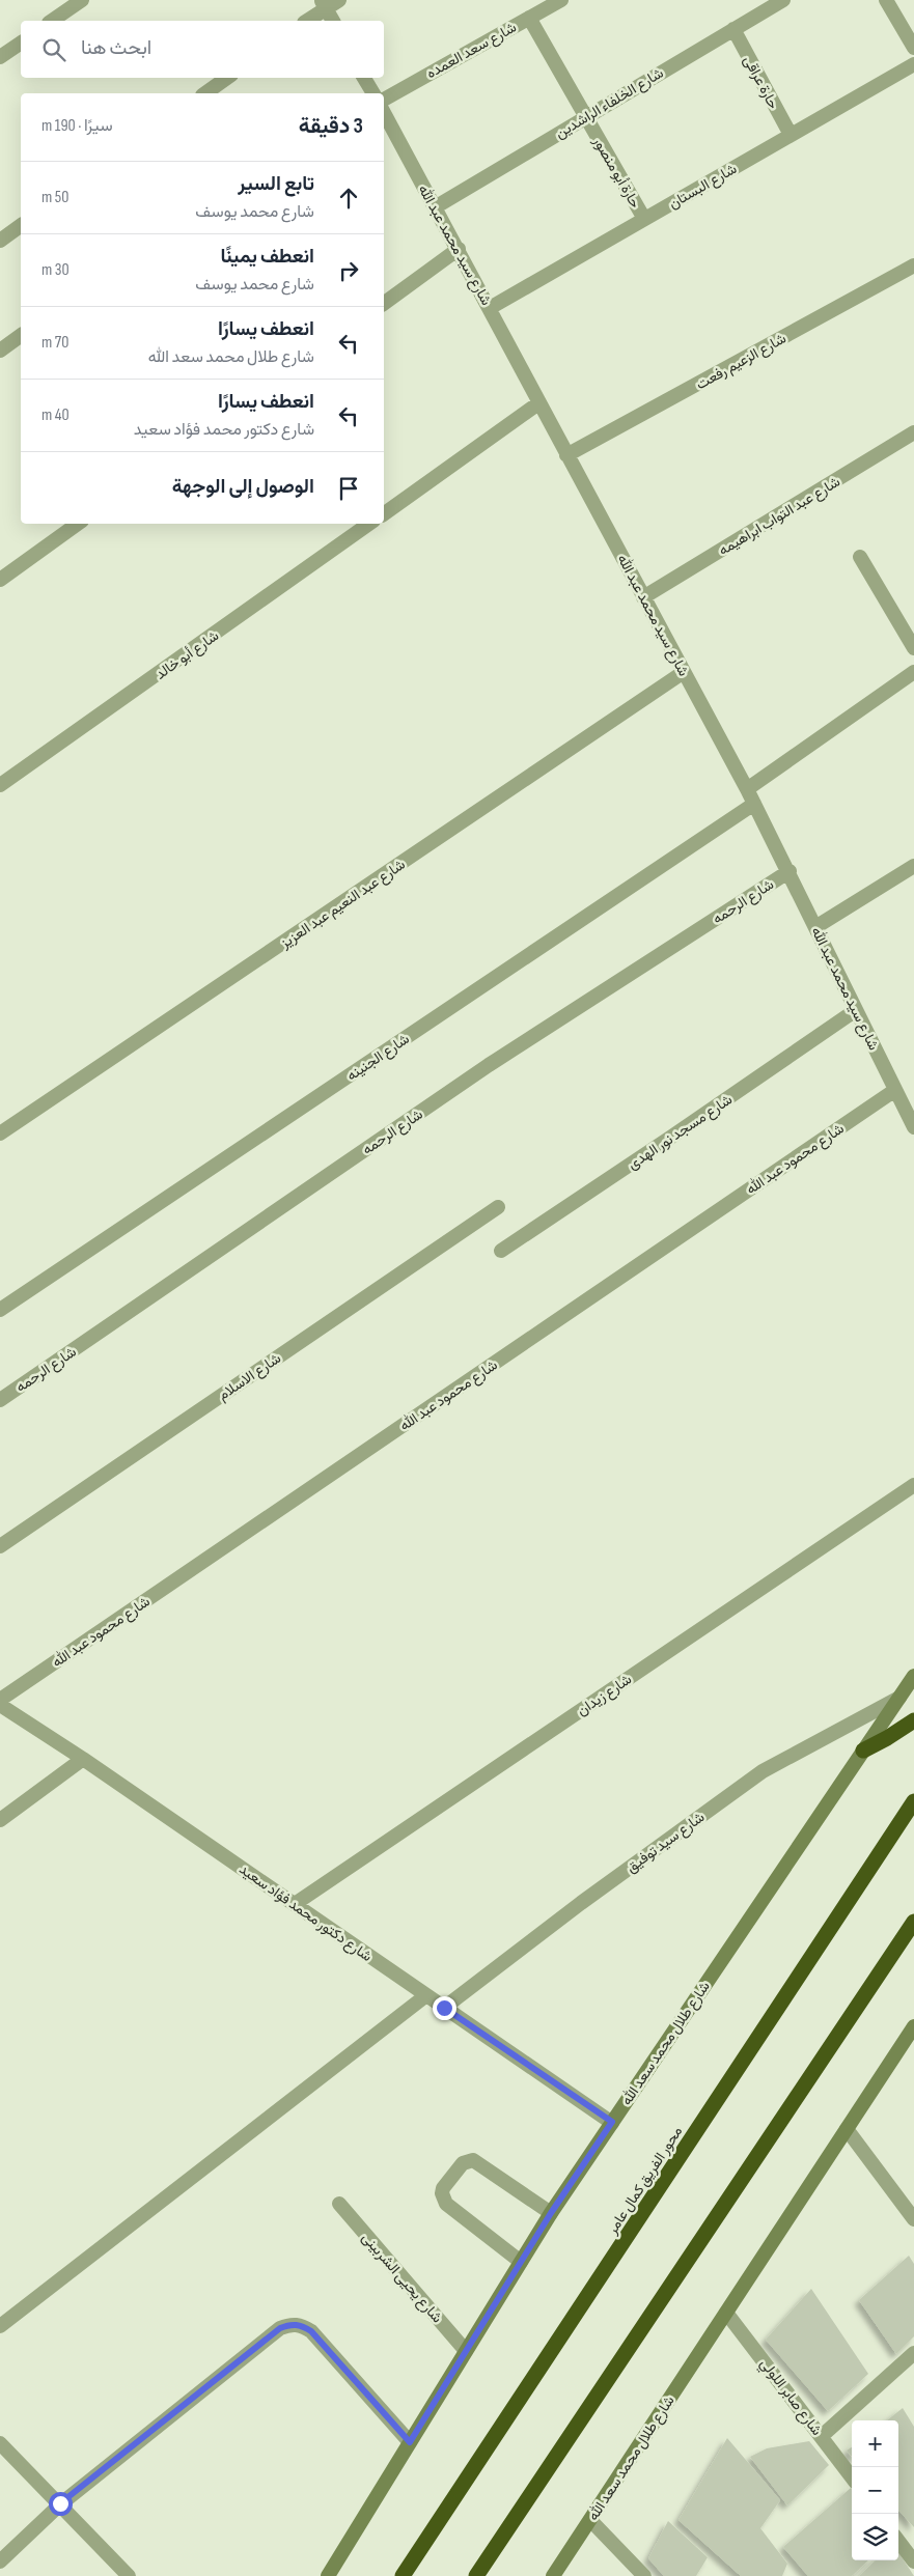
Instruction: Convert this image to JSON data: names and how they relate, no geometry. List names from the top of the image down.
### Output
{
  "streets": {
    "highway": ["محور الفريق كمال عامر"],
    "main road": ["شارع طلال محمد سعد الله"],
    "street": [
      "شارع سعد العمده",
      "حارة عراقى",
      "شارع الخلفاء الراشدين",
      "حارة أبو منصور",
      "شارع البستان",
      "شارع سيد محمد عبد الله",
      "شارع الزعيم رفعت",
      "شارع عبد التواب ابراهيمه",
      "شارع أبو خالد",
      "شارع الرحمه",
      "شارع عبد النعيم عبد العزيز",
      "شارع الجنينه",
      "شارع مسجد نور الهدى",
      "شارع محمود عبد الله",
      "شارع الاسلام",
      "شارع زيدان",
      "شارع سيد توفيق",
      "شارع دكتور محمد فؤاد سعيد",
      "شارع يحيى الشربينى",
      "شارع صابر اللولي"
    ]
  },
  "crossings": [
    ["شارع سعد العمده", "حارة أبو منصور"],
    ["حارة عراقى", "شارع الخلفاء الراشدين"],
    ["حارة عراقى", "شارع البستان"],
    ["شارع الخلفاء الراشدين", "حارة أبو منصور"],
    ["شارع الخلفاء الراشدين", "شارع سيد محمد عبد الله"],
    ["حارة أبو منصور", "شارع البستان"],
    ["شارع البستان", "شارع سيد محمد عبد الله"],
    ["شارع سيد محمد عبد الله", "شارع الزعيم رفعت"],
    ["شارع سيد محمد عبد الله", "شارع عبد التواب ابراهيمه"],
    ["شارع سيد محمد عبد الله", "شارع الرحمه"],
    ["شارع سيد محمد عبد الله", "شارع عبد النعيم عبد العزيز"],
    ["شارع سيد محمد عبد الله", "شارع الجنينه"],
    ["شارع سيد محمد عبد الله", "شارع مسجد نور الهدى"],
    ["شارع سيد محمد عبد الله", "شارع محمود عبد الله"],
    ["شارع زيدان", "شارع دكتور محمد فؤاد سعيد"],
    ["شارع سيد توفيق", "شارع دكتور محمد فؤاد سعيد"],
    ["شارع سيد توفيق", "شارع طلال محمد سعد الله"],
    ["شارع دكتور محمد فؤاد سعيد", "شارع طلال محمد سعد الله"],
    ["شارع طلال محمد سعد الله", "شارع يحيى الشربينى"],
    ["شارع طلال محمد سعد الله", "شارع صابر اللولي"]
  ],
  "page": {
    "search": "ابحث هنا",
    "heading": ["3 دقيقة", "سيرًا · 190 m"],
    "list": [
      ["تابع السير", "شارع محمد يوسف", "50 m"],
      ["انعطف يمينًا", "شارع محمد يوسف", "30 m"],
      ["انعطف يسارًا", "شارع طلال محمد سعد الله", "70 m"],
      ["انعطف يسارًا", "شارع دكتور محمد فؤاد سعيد", "40 m"],
      "الوصول إلى الوجهة"
    ],
    "map_buttons": ["+", "−"]
  }
}
